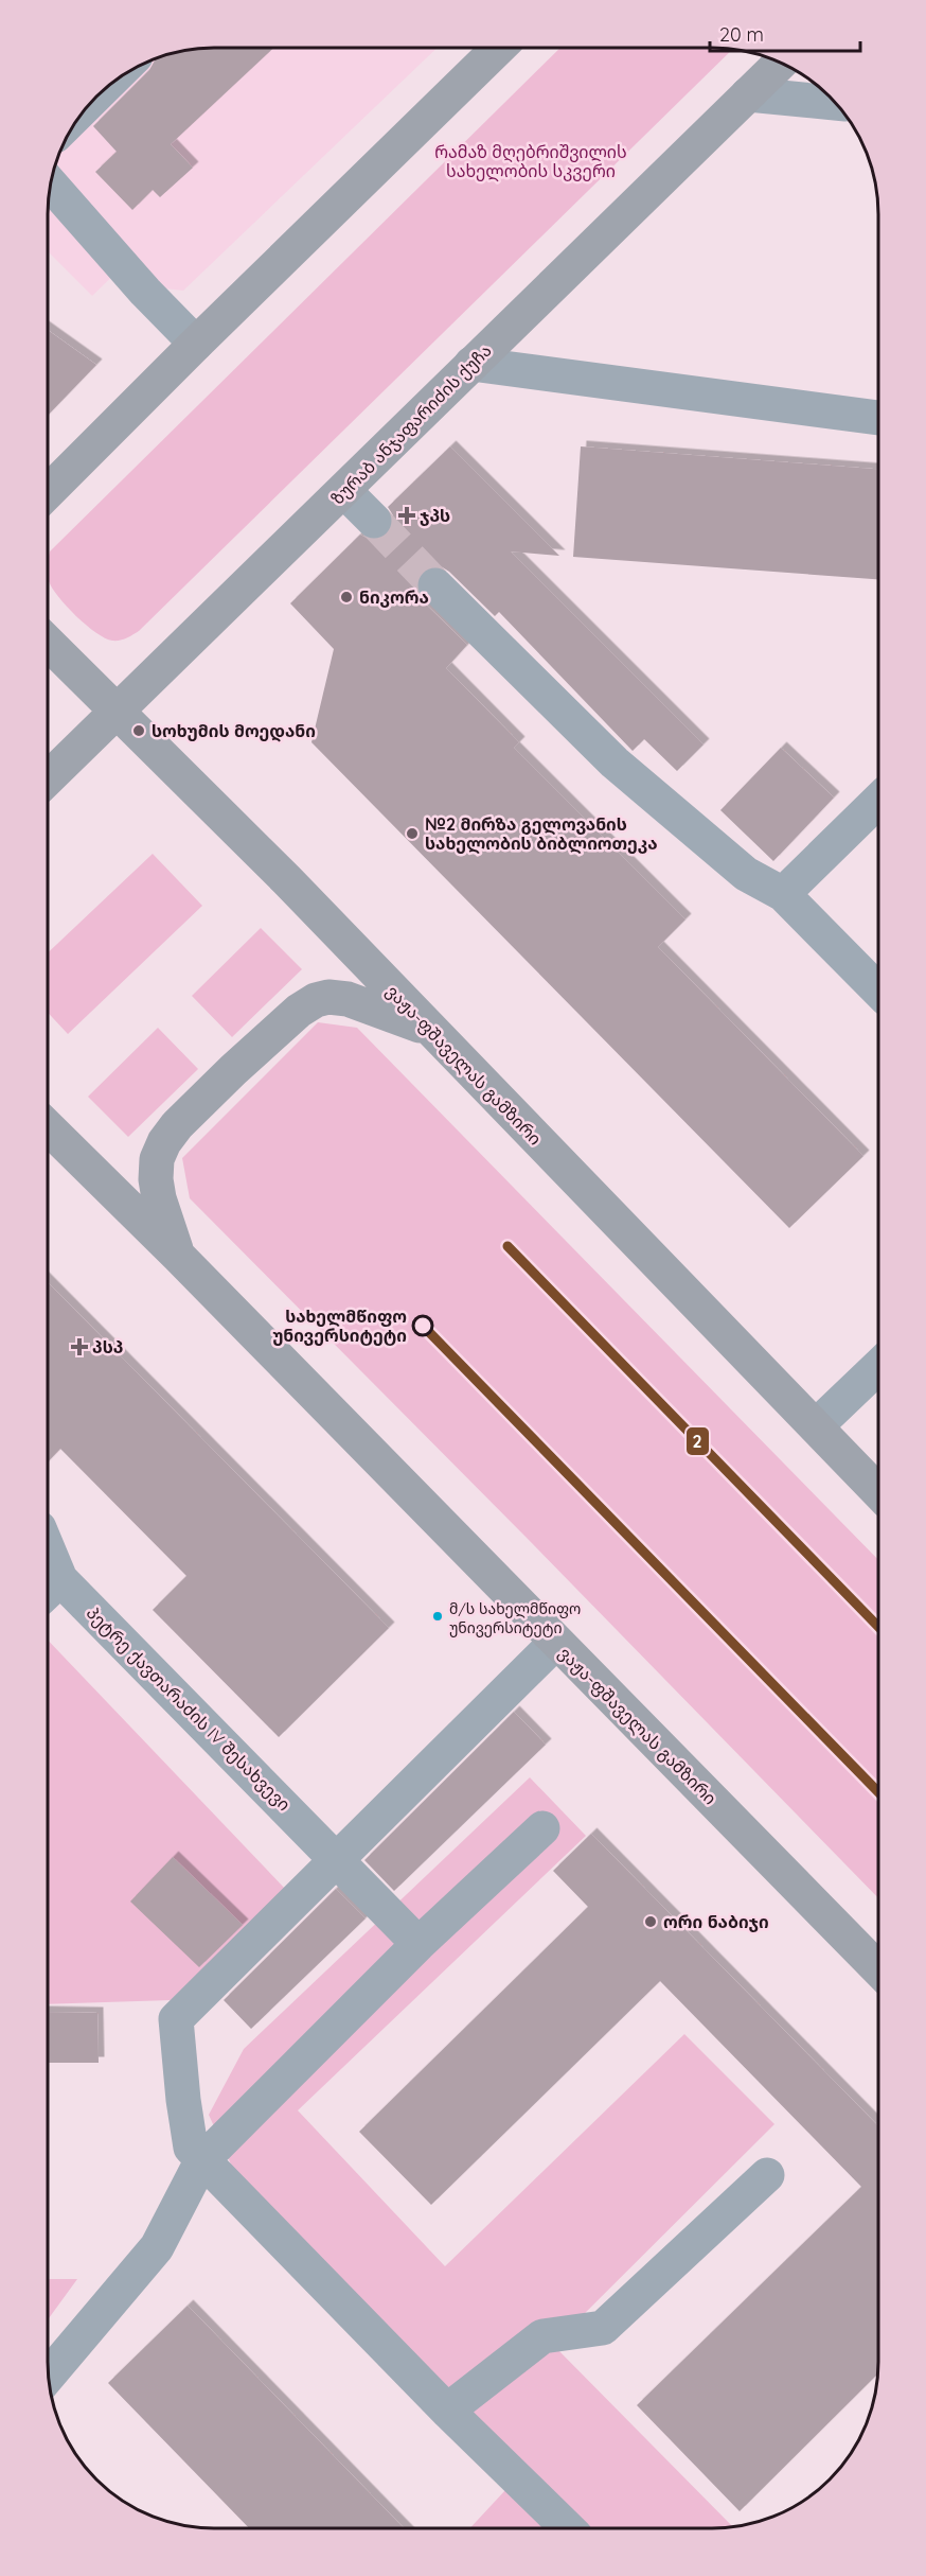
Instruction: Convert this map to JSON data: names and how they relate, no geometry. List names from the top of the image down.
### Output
{
  "streets": {
    "main road": ["ზურაბ ანჯაფარიძის ქუჩა", "ვაჟა-ფშაველას გამზირი"],
    "street": ["პეტრე ქავთარაძის IV შესახვევი"]
  },
  "crossings": [
    ["ზურაბ ანჯაფარიძის ქუჩა", "ვაჟა-ფშაველას გამზირი"]
  ],
  "parks": ["რამაზ მღებრიშვილის სახელობის სკვერი"],
  "places": {
    "health": ["ჯპს", "პსპ"],
    "other": [
      "ნიკორა",
      "სოხუმის მოედანი",
      "№2 მირზა გელოვანის სახელობის ბიბლიოთეკა",
      "სახელმწიფო უნივერსიტეტი",
      "მ/ს სახელმწიფო უნივერსიტეტი",
      "ორი ნაბიჯი"
    ]
  },
  "lines": ["transit line 2"],
  "scale_bar": "20 m"
}
